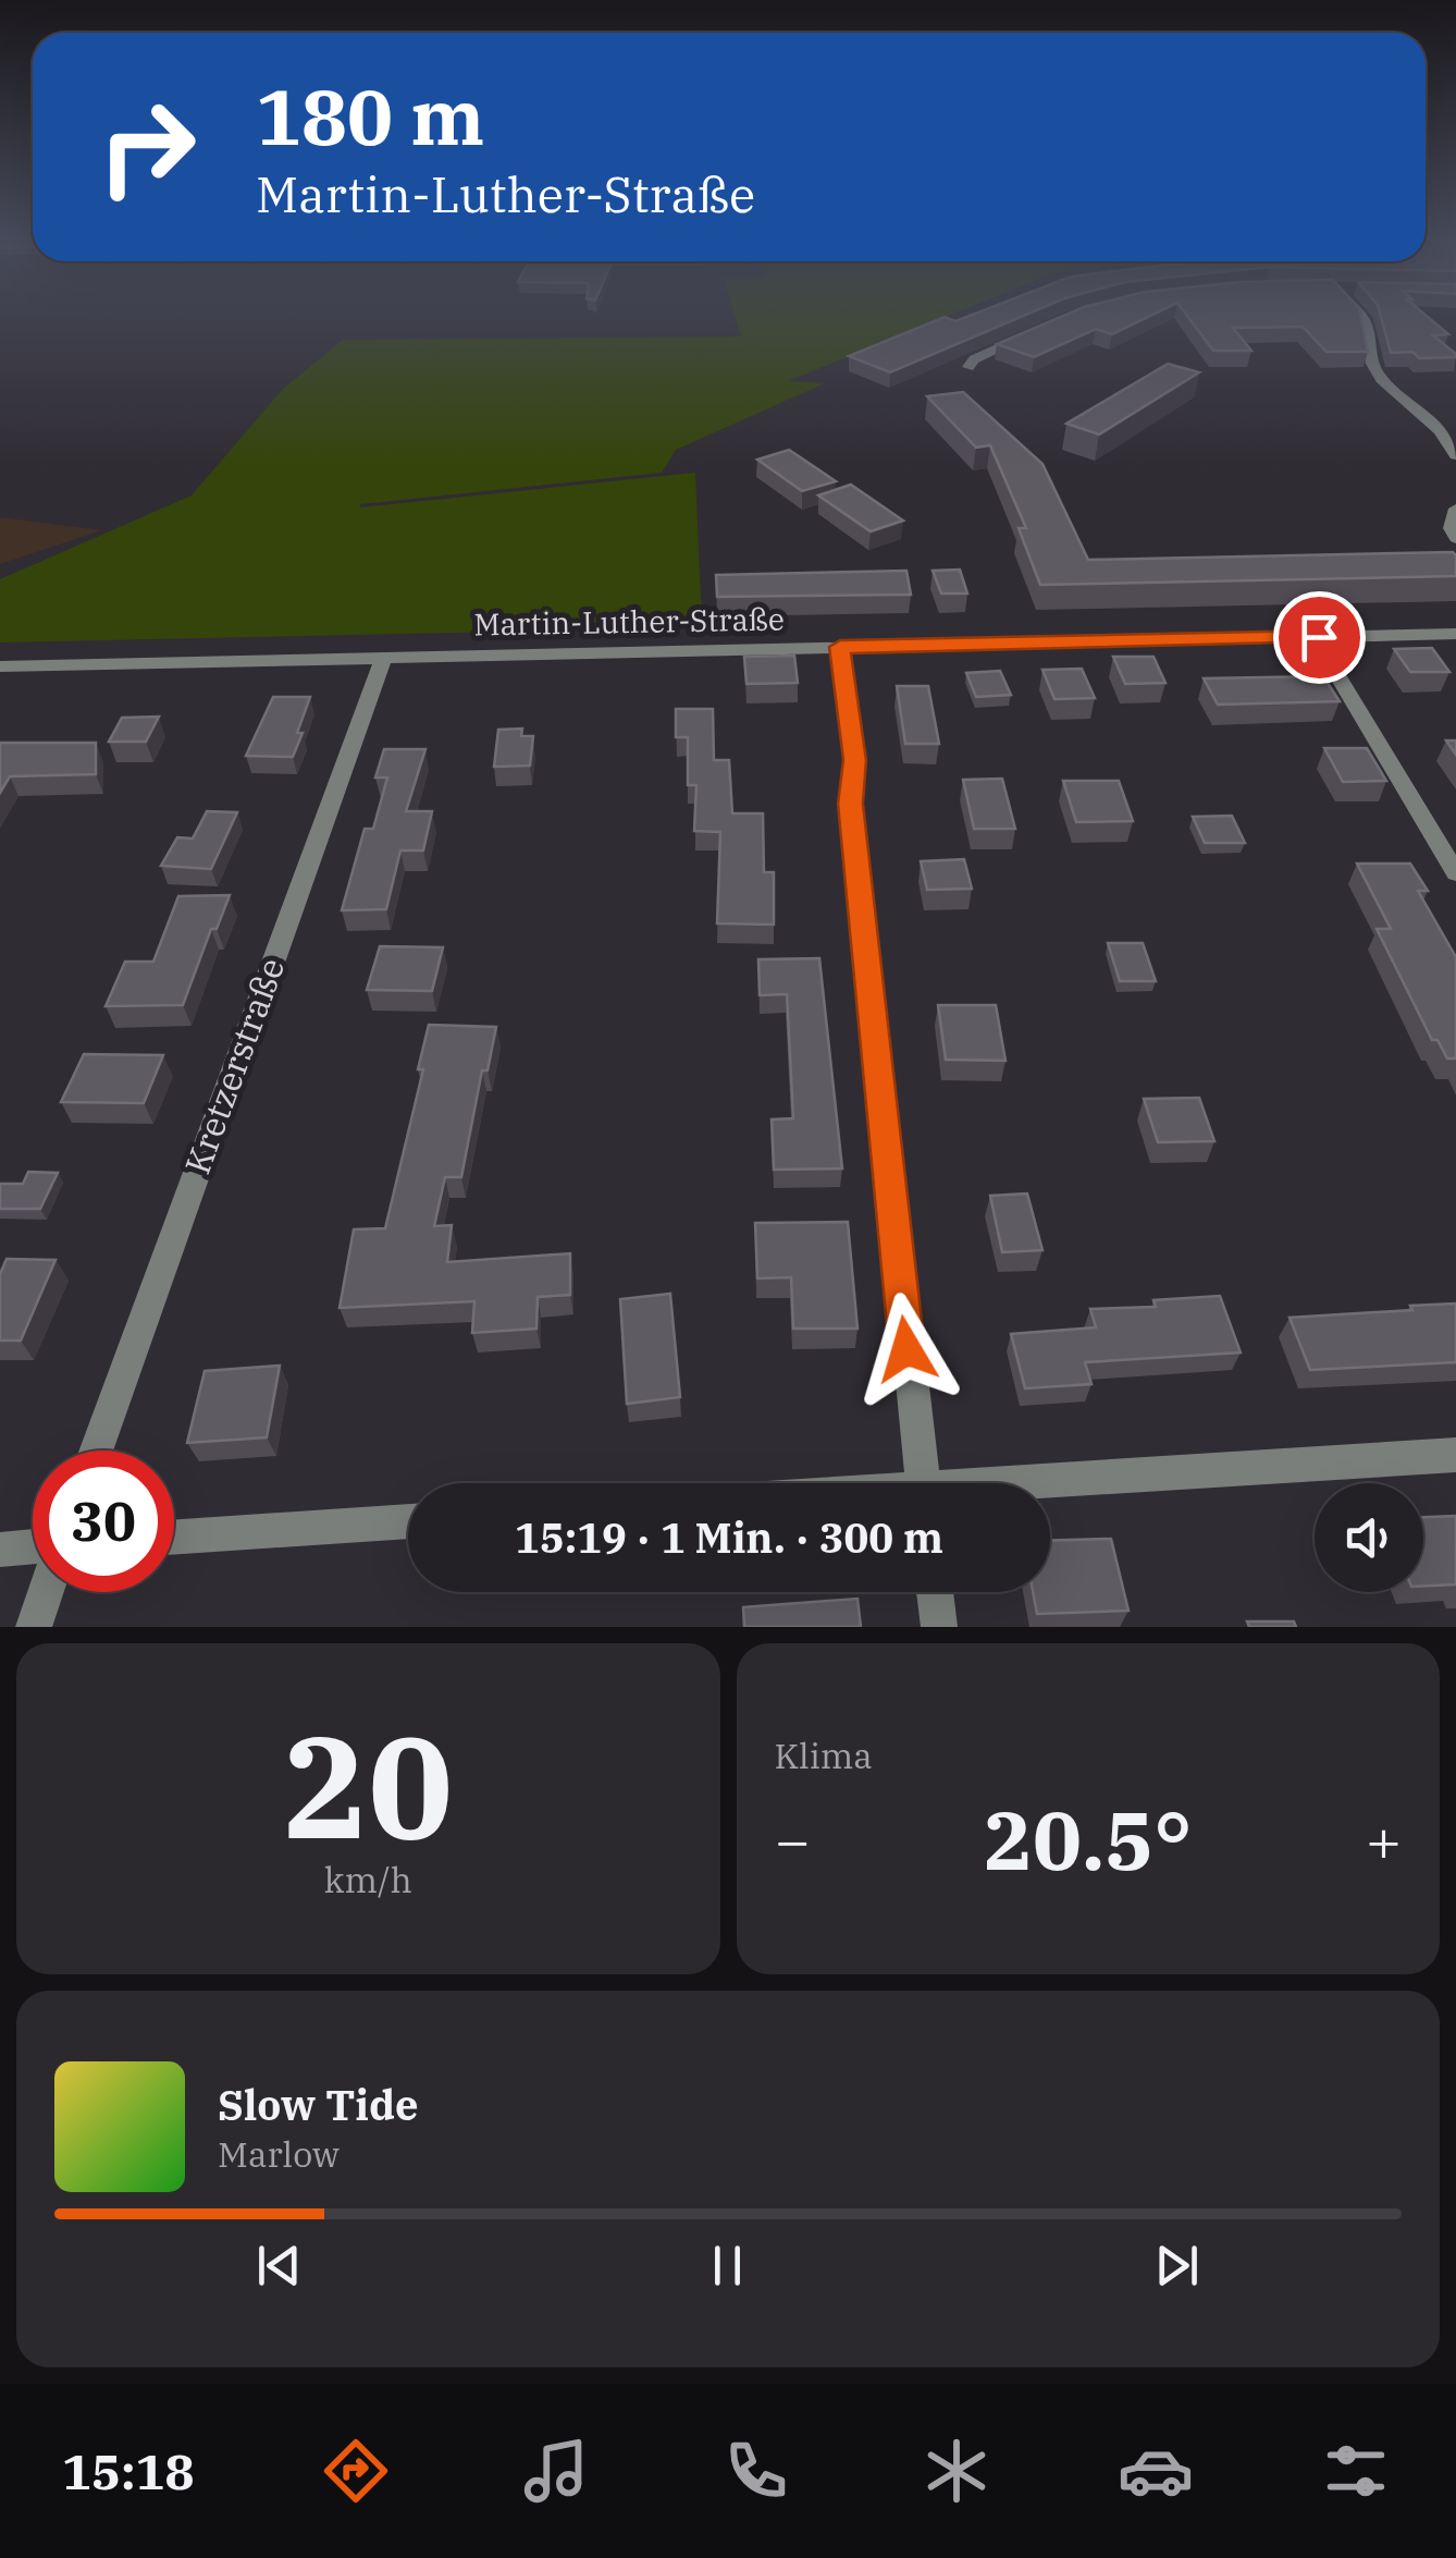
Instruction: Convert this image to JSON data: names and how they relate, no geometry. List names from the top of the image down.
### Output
{
  "streets": {
    "street": ["Martin-Luther-Straße", "Kretzerstraße"]
  },
  "crossings": [
    ["Martin-Luther-Straße", "Kretzerstraße"]
  ],
  "page": {
    "turn": ["180 m", "Martin-Luther-Straße"],
    "limit": "30",
    "trip": "15:19 · 1 Min. · 300 m",
    "tile": [
      ["20", "km/h"],
      "Klima"
    ],
    "heat": ["−", "20.5°", "+"],
    "song": ["Slow Tide", "Marlow"],
    "tabs": "15:18"
  }
}
